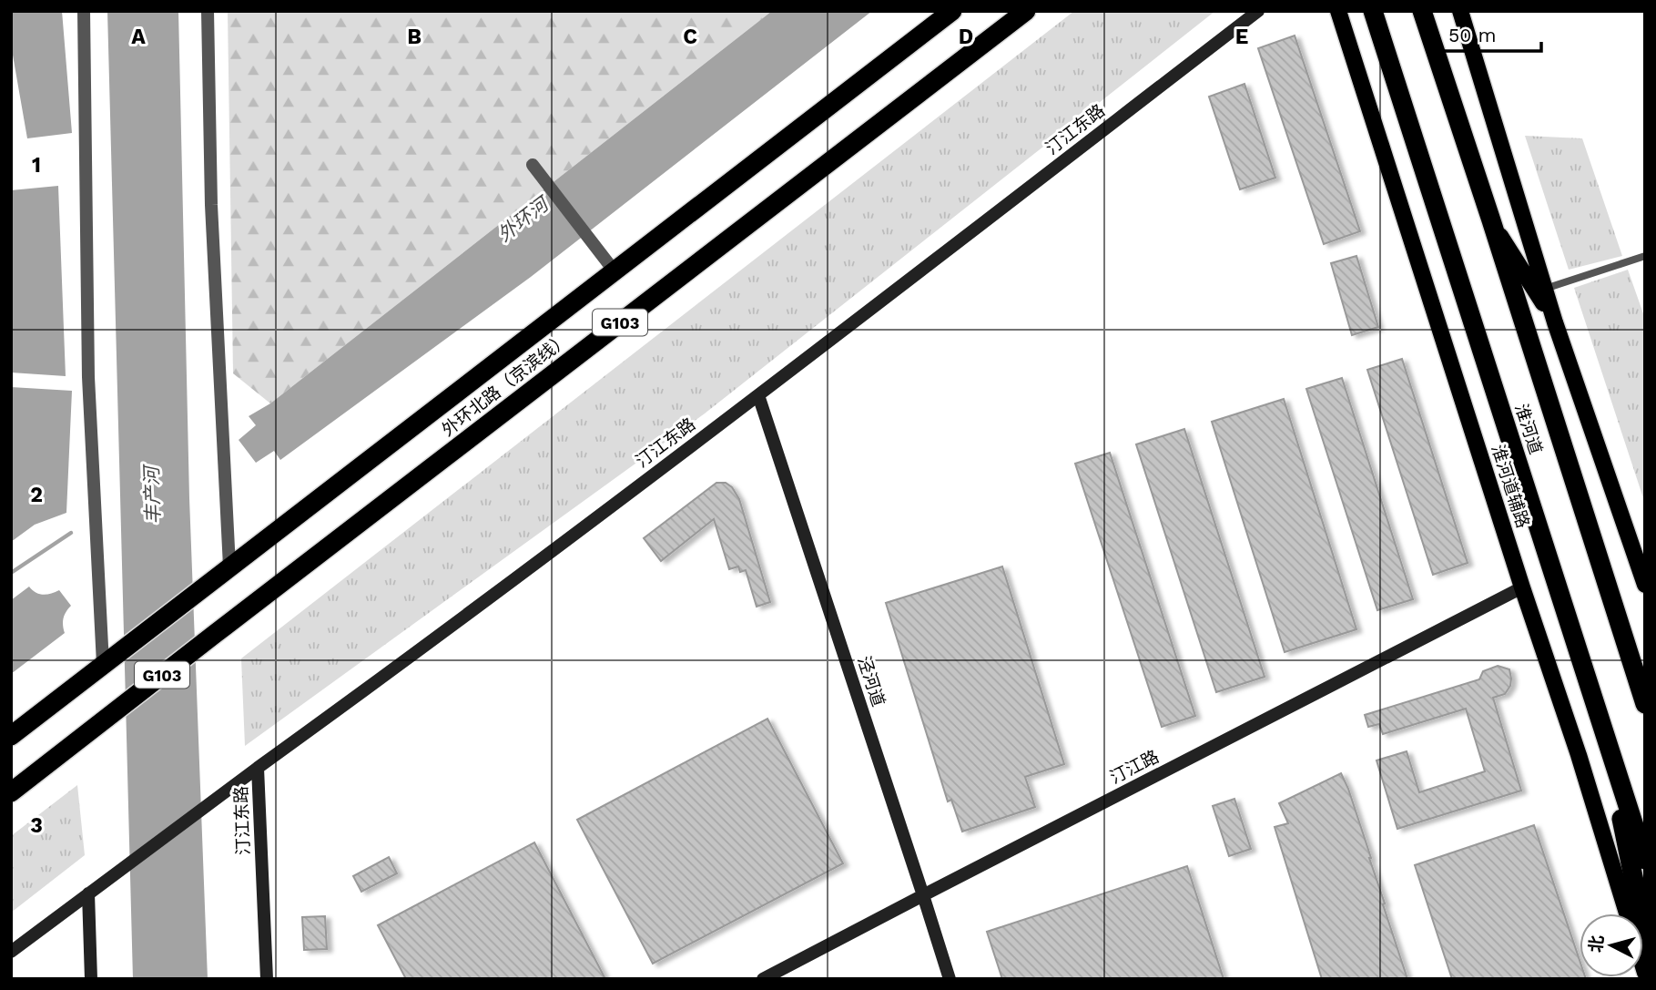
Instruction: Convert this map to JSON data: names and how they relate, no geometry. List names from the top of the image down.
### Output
{
  "streets": {
    "highway": ["G103", "外环北路（京滨线）", "淮河道"],
    "main road": ["淮河道辅路"],
    "street": ["汀江东路", "泾河道", "汀江路"]
  },
  "crossings": [
    ["汀江东路", "泾河道"],
    ["淮河道辅路", "汀江路"],
    ["泾河道", "汀江路"]
  ],
  "water": ["外环河", "丰产河"],
  "scale_bar": "50 m",
  "north": "left",
  "grid": {
    "columns": [
      "A",
      "B",
      "C",
      "D",
      "E"
    ],
    "rows": ["1", "2", "3"]
  }
}
